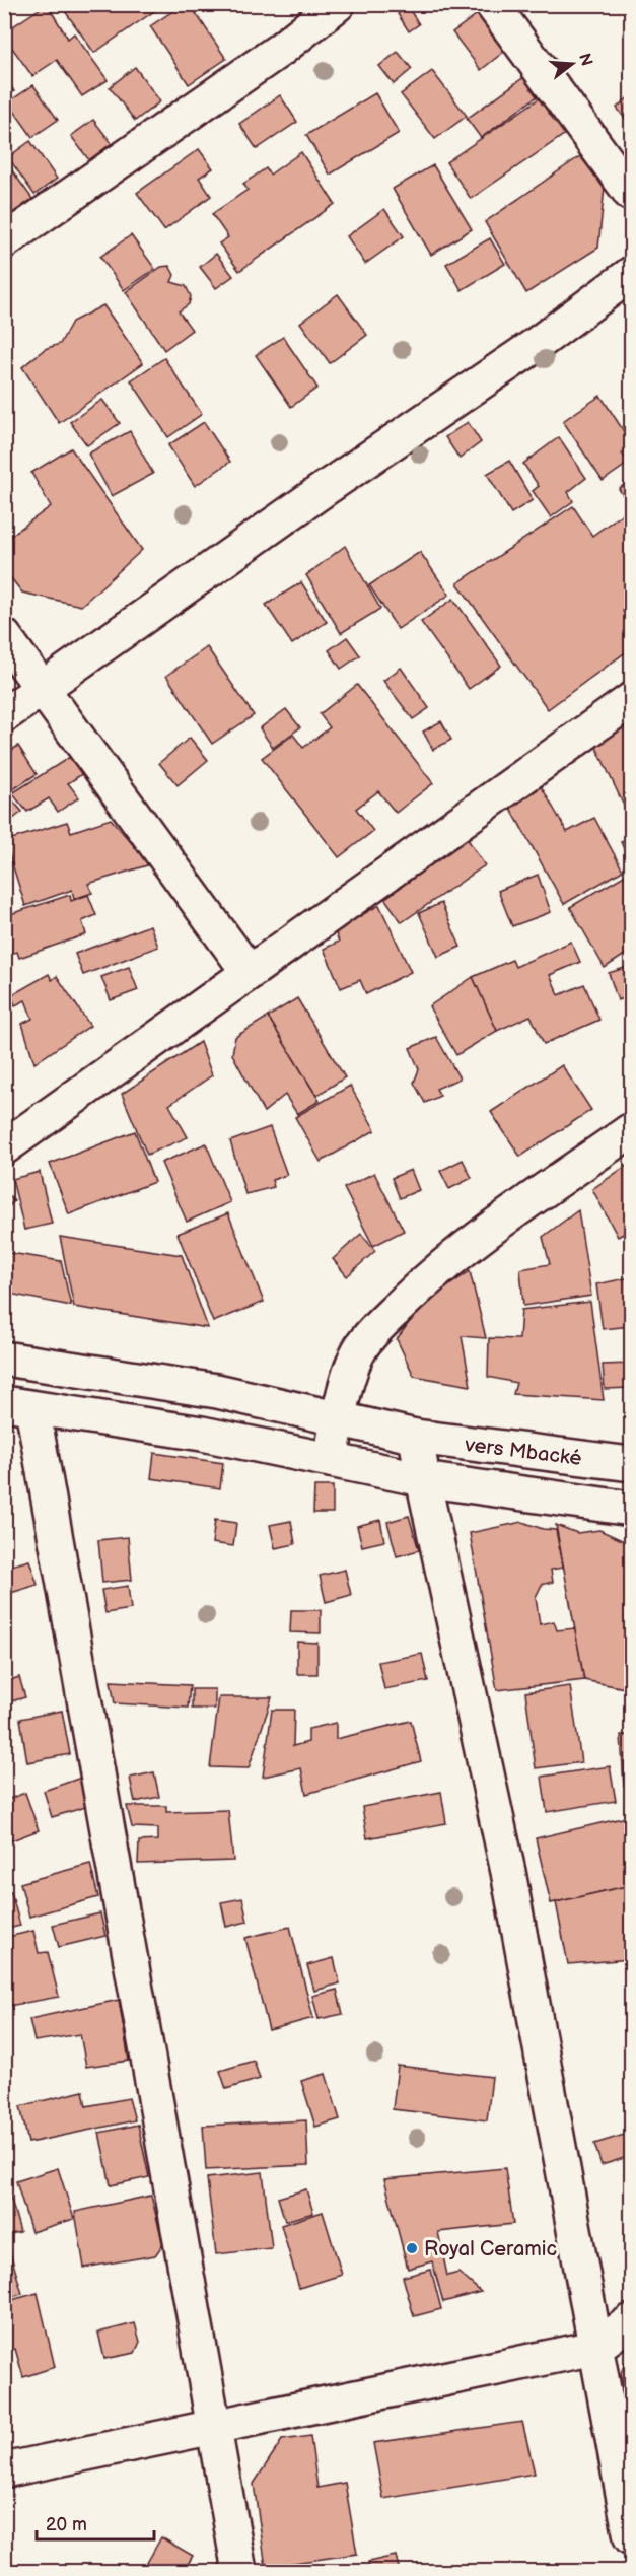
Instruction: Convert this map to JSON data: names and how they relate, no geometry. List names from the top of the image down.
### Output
{
  "streets": {
    "street": ["vers Mbacké"]
  },
  "places": ["Royal Ceramic"],
  "scale_bar": "20 m",
  "north": "right"
}
